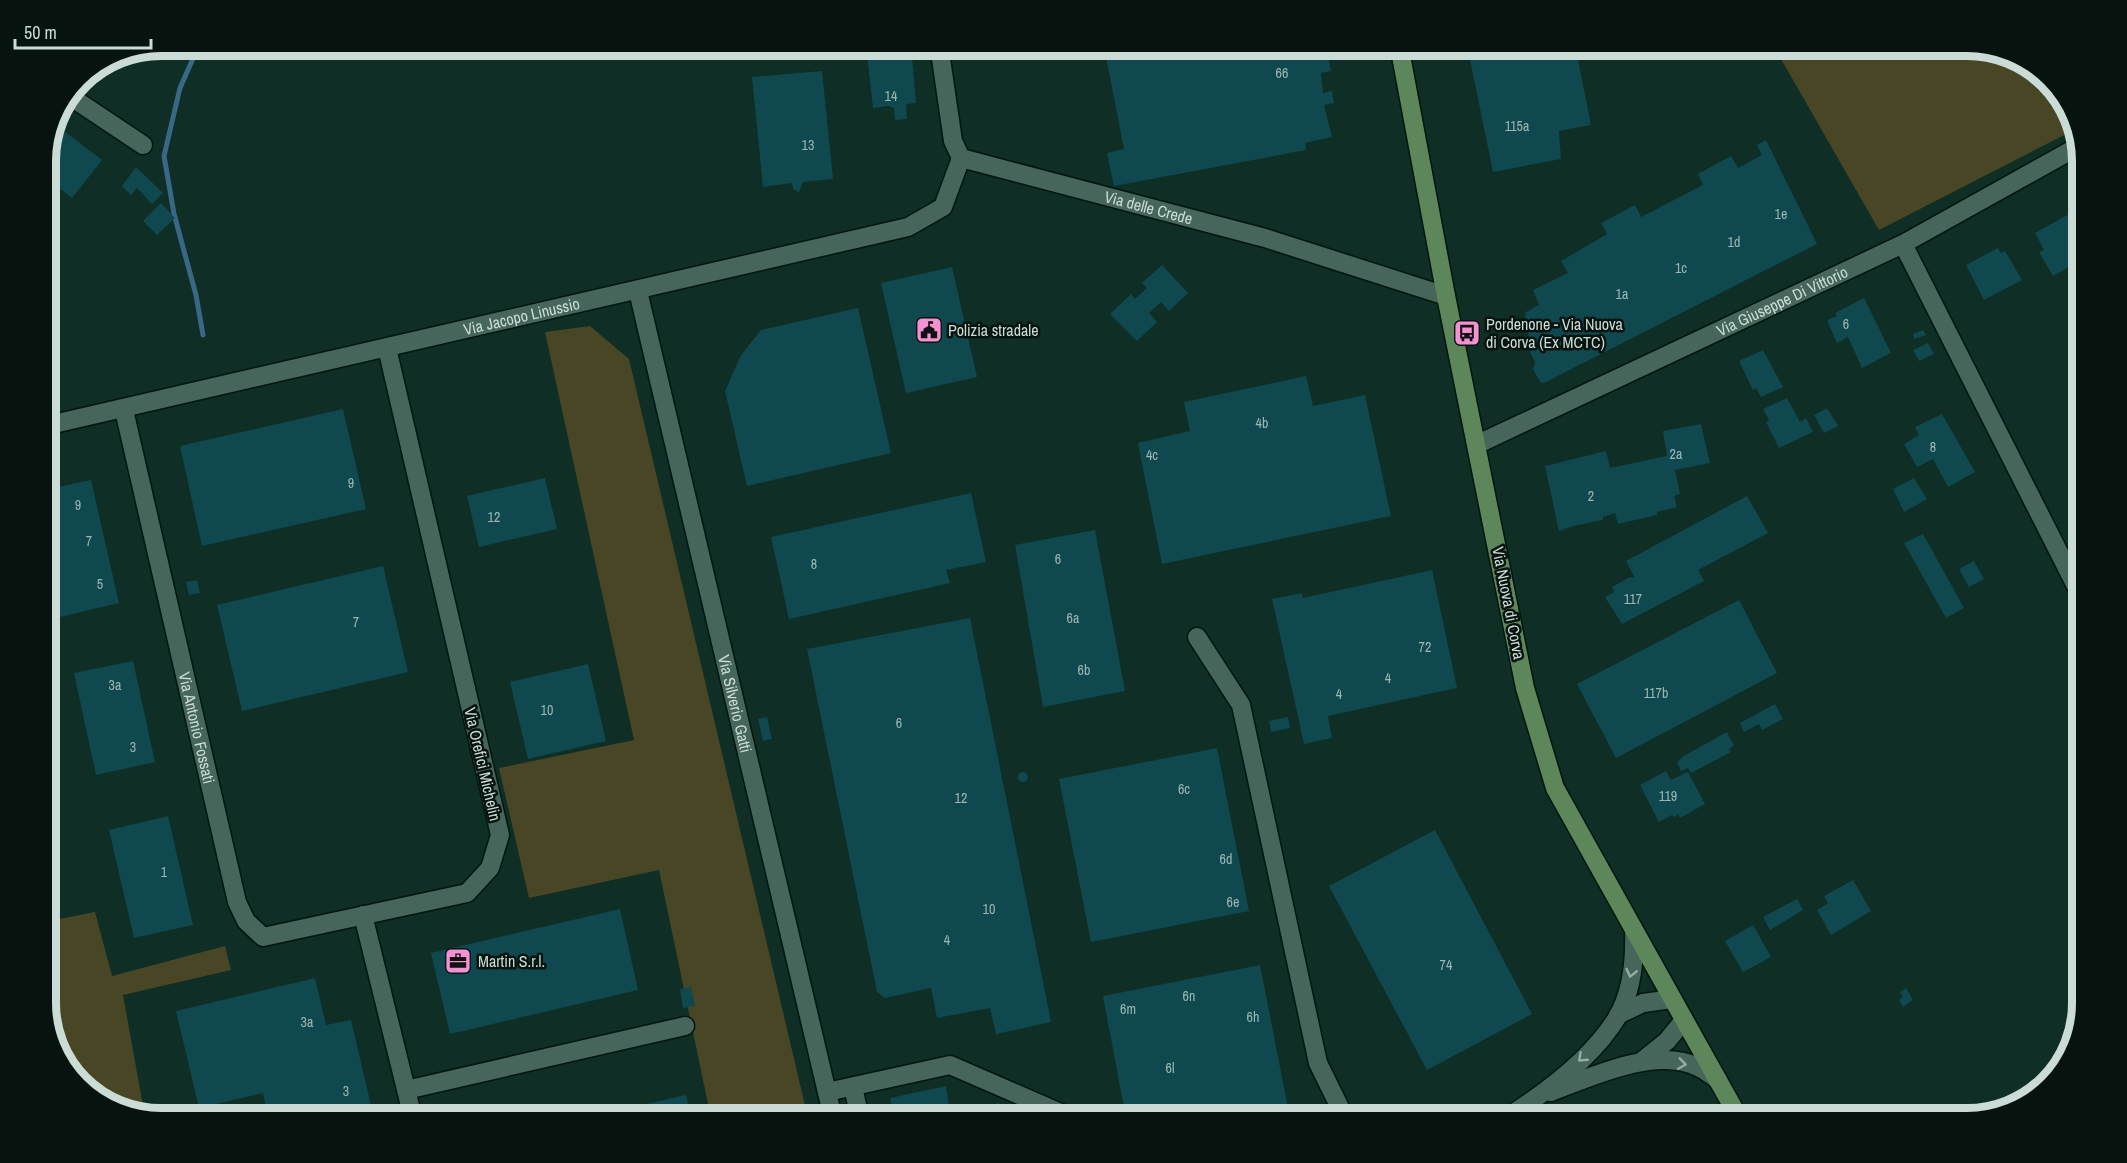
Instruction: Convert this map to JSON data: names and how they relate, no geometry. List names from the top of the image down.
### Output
{
  "streets": {
    "main road": ["Via Nuova di Corva"],
    "street": [
      "Via delle Crede",
      "Via Giuseppe Di Vittorio",
      "Via Jacopo Linussio",
      "Via Silverio Gatti",
      "Via Antonio Fossati",
      "Via Orefici Michelin"
    ]
  },
  "crossings": [
    ["Via delle Crede", "Via Jacopo Linussio"],
    ["Via delle Crede", "Via Nuova di Corva"],
    ["Via Giuseppe Di Vittorio", "Via Nuova di Corva"],
    ["Via Jacopo Linussio", "Via Silverio Gatti"],
    ["Via Jacopo Linussio", "Via Antonio Fossati"],
    ["Via Jacopo Linussio", "Via Orefici Michelin"],
    ["Via Antonio Fossati", "Via Orefici Michelin"]
  ],
  "places": {
    "public building": ["Polizia stradale"],
    "bus stop": ["Pordenone - Via Nuova di Corva (Ex MCTC)"],
    "office": ["Martin S.r.l."]
  },
  "house_numbers": [
    "66",
    "14",
    "115a",
    "13",
    "1e",
    "1d",
    "1c",
    "1a",
    "6",
    "4b",
    "8",
    "2a",
    "4c",
    "9",
    "2",
    "9",
    "12",
    "7",
    "6",
    "8",
    "5",
    "117",
    "6a",
    "7",
    "72",
    "6b",
    "4",
    "3a",
    "117b",
    "4",
    "10",
    "6",
    "3",
    "6c",
    "119",
    "12",
    "6d",
    "1",
    "6e",
    "10",
    "4",
    "74",
    "6n",
    "6m",
    "6h",
    "3a",
    "6l",
    "3"
  ],
  "scale_bar": "50 m"
}
